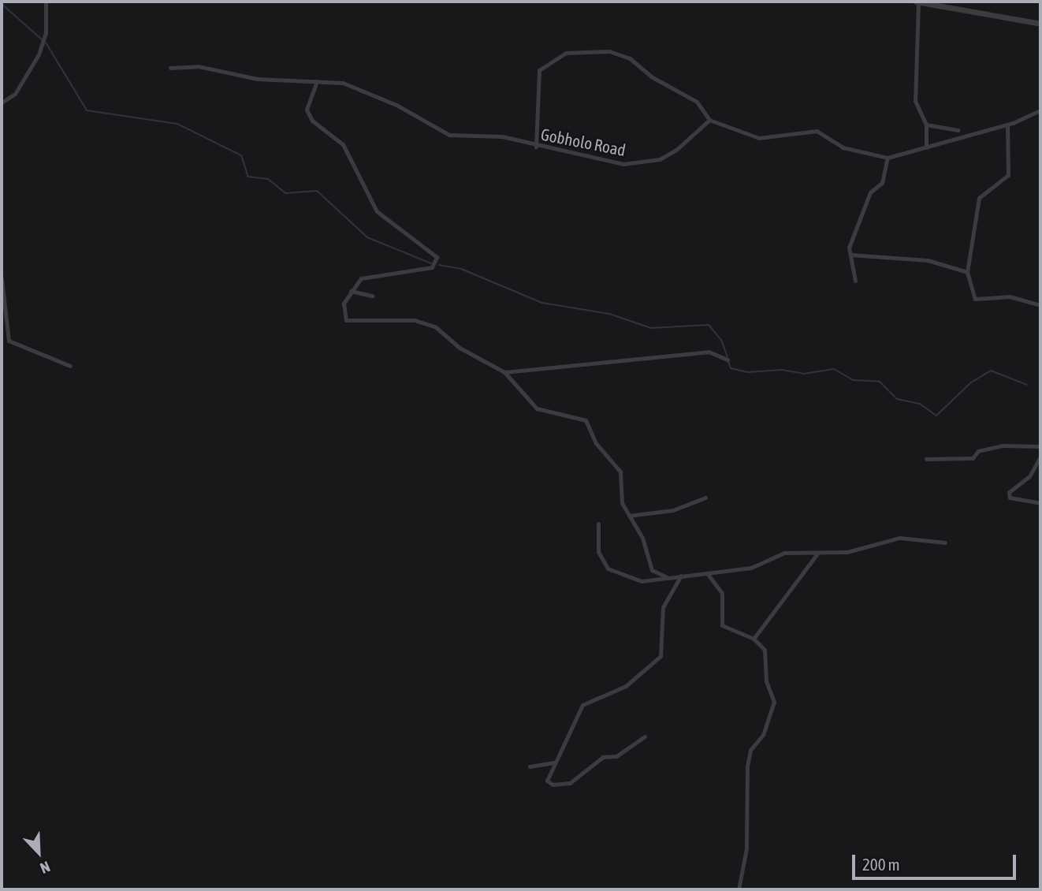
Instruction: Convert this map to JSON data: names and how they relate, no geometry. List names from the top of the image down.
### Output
{
  "streets": {
    "street": ["Gobholo Road"]
  },
  "scale_bar": "200 m",
  "north": "bottom right"
}
